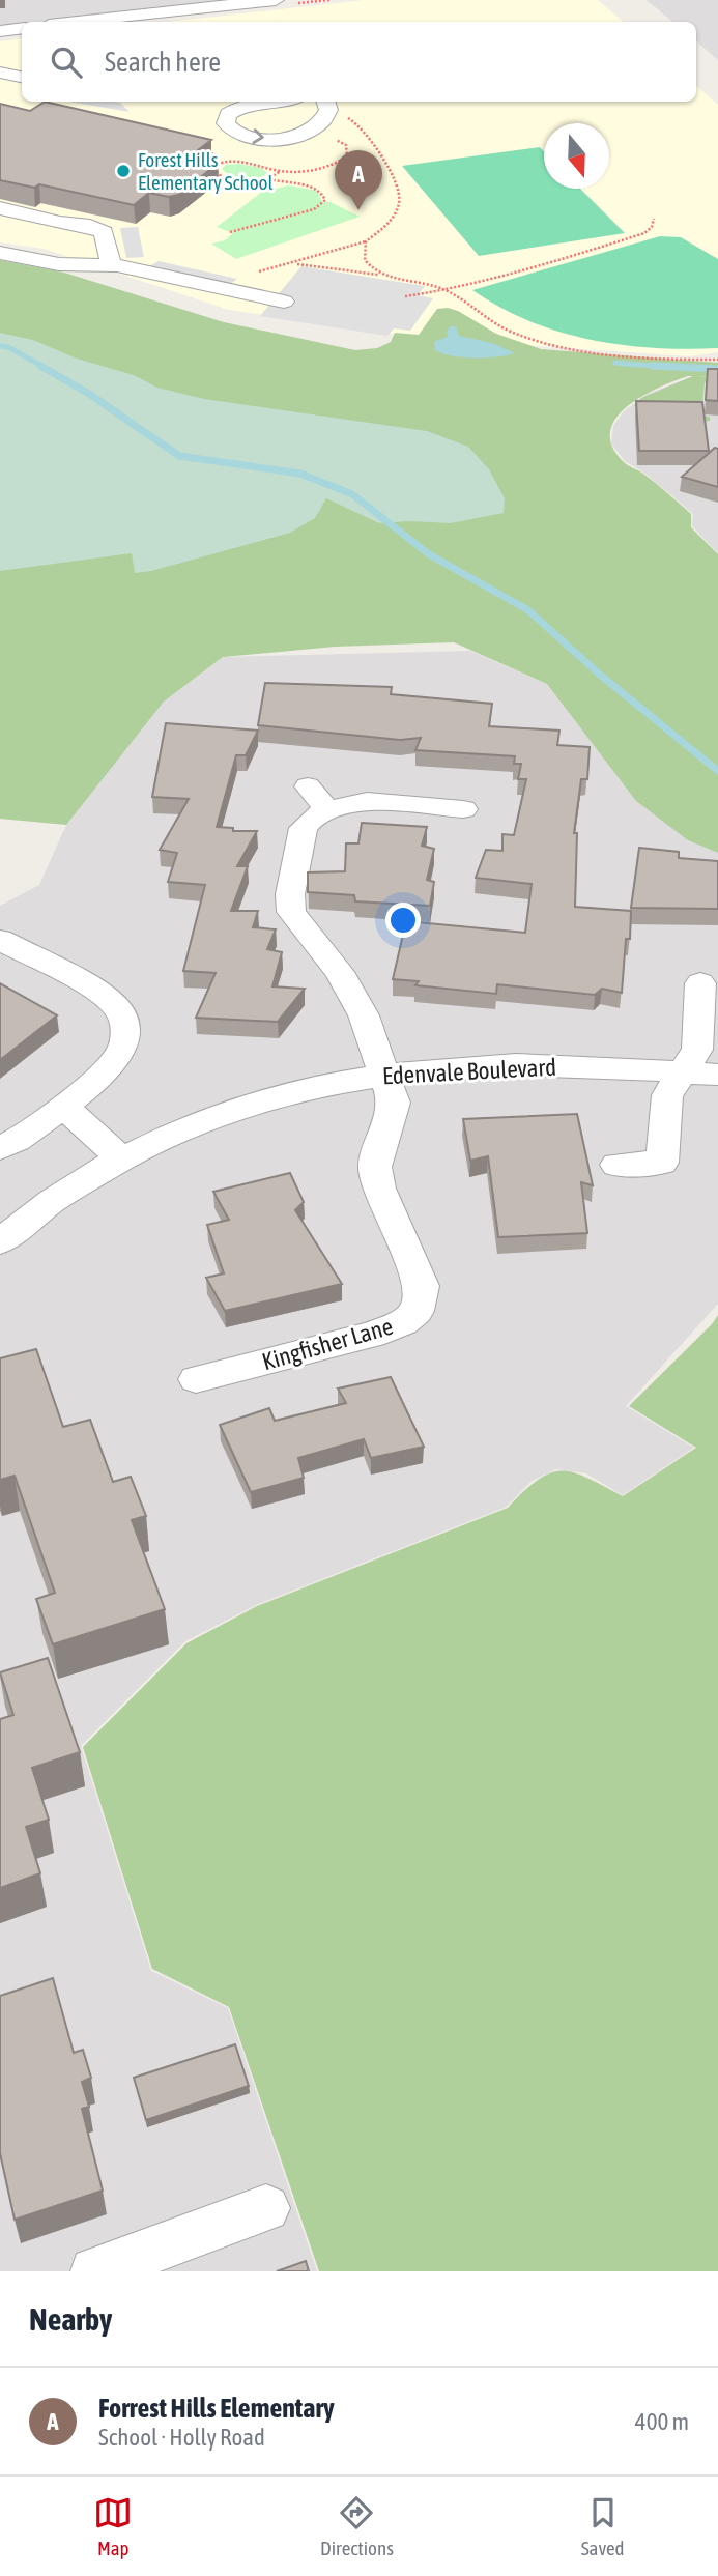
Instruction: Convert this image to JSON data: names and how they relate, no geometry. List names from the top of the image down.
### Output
{
  "streets": {
    "street": ["Edenvale Boulevard", "Kingfisher Lane"]
  },
  "crossings": [
    ["Edenvale Boulevard", "Kingfisher Lane"]
  ],
  "places": ["Forest Hills Elementary School"],
  "north": "bottom",
  "page": {
    "search": "Search here",
    "pins": "A",
    "heading": "Nearby",
    "list": [
      {
        "mark": "A",
        "name": "Forrest Hills Elementary",
        "note": "School · Holly Road",
        "value": "400 m"
      }
    ],
    "nav": ["Map", "Directions", "Saved"]
  }
}
